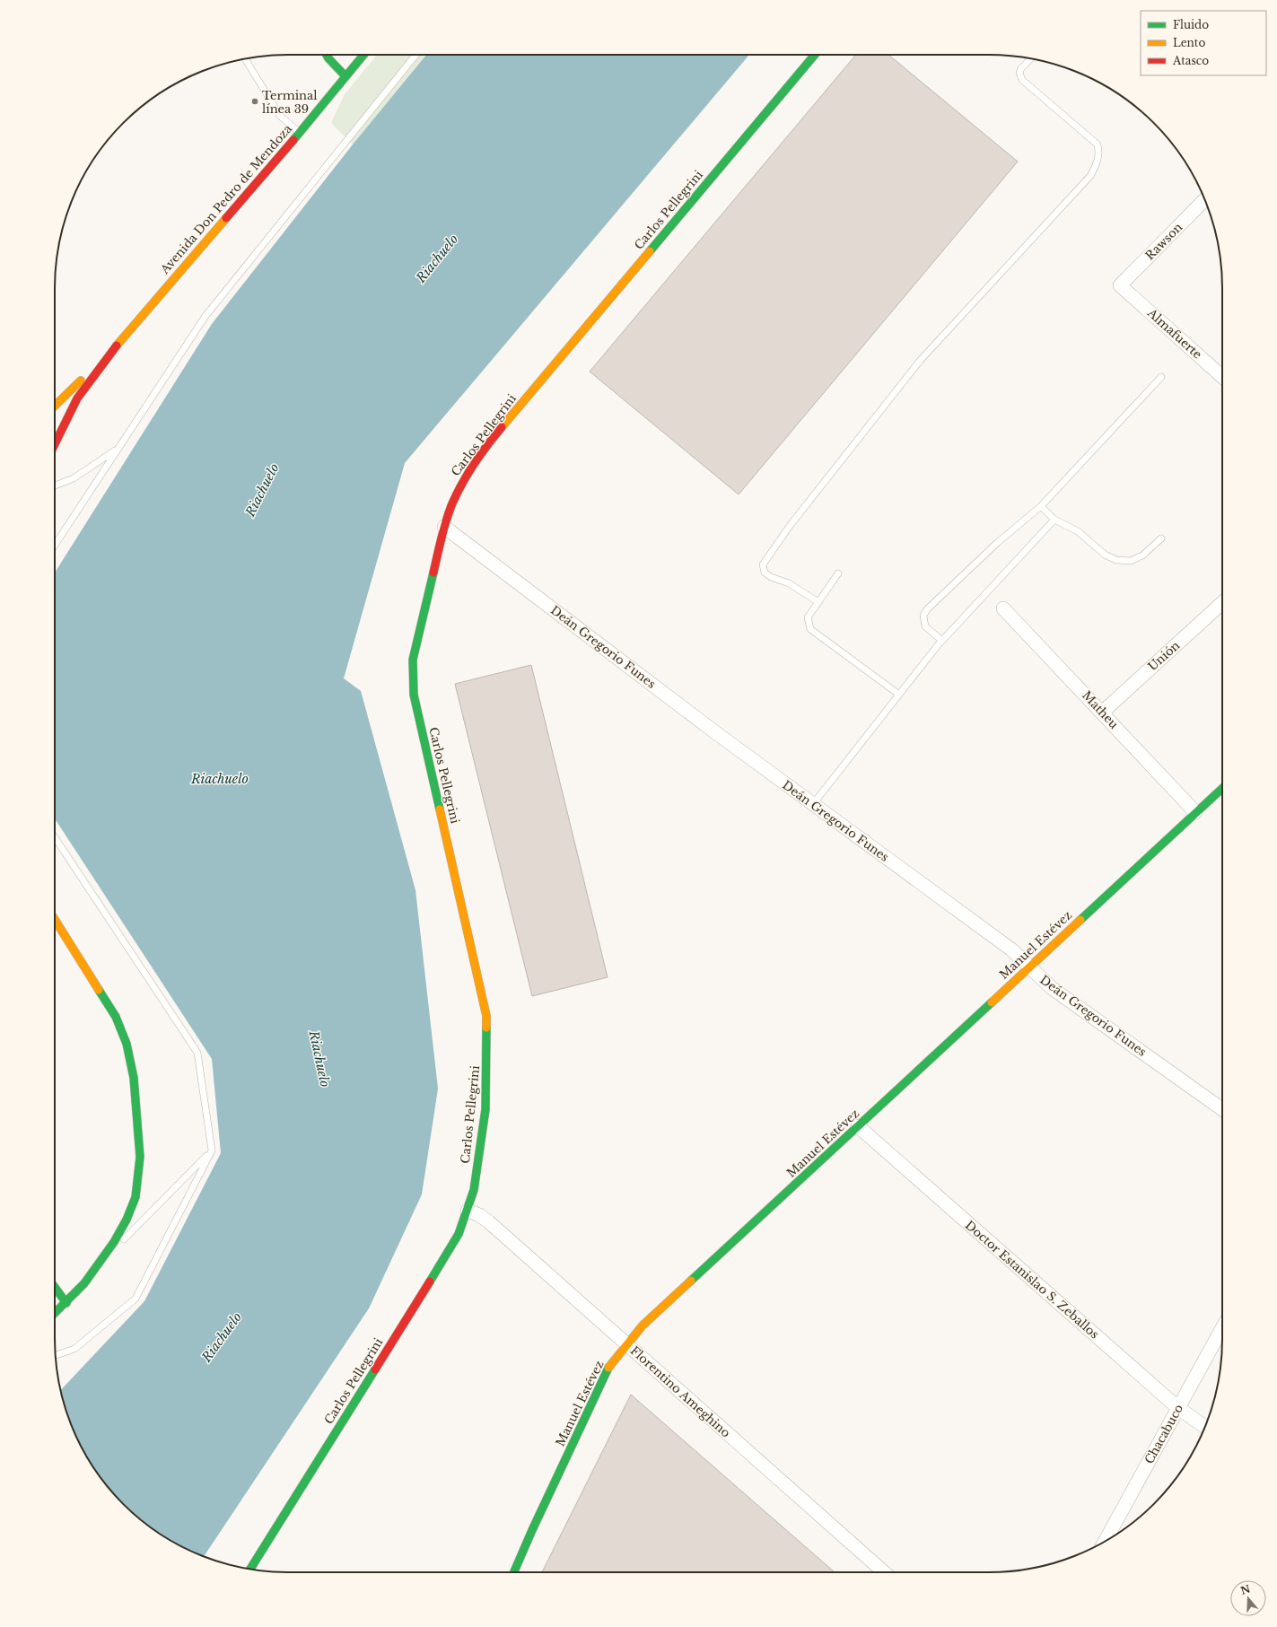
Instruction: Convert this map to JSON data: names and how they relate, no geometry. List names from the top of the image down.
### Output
{
  "streets": {
    "main road": ["Avenida Don Pedro de Mendoza", "Carlos Pellegrini", "Manuel Estévez"],
    "street": [
      "Rawson",
      "Almafuerte",
      "Deán Gregorio Funes",
      "Unión",
      "Matheu",
      "Doctor Estanislao S. Zeballos",
      "Florentino Ameghino",
      "Chacabuco"
    ]
  },
  "crossings": [
    ["Carlos Pellegrini", "Deán Gregorio Funes"],
    ["Carlos Pellegrini", "Florentino Ameghino"],
    ["Rawson", "Almafuerte"],
    ["Deán Gregorio Funes", "Manuel Estévez"],
    ["Unión", "Matheu"],
    ["Matheu", "Manuel Estévez"],
    ["Manuel Estévez", "Doctor Estanislao S. Zeballos"],
    ["Manuel Estévez", "Florentino Ameghino"],
    ["Doctor Estanislao S. Zeballos", "Chacabuco"]
  ],
  "water": ["Riachuelo"],
  "places": ["Terminal línea 39"],
  "legend": ["Fluido", "Lento", "Atasco"],
  "north": "top"
}
